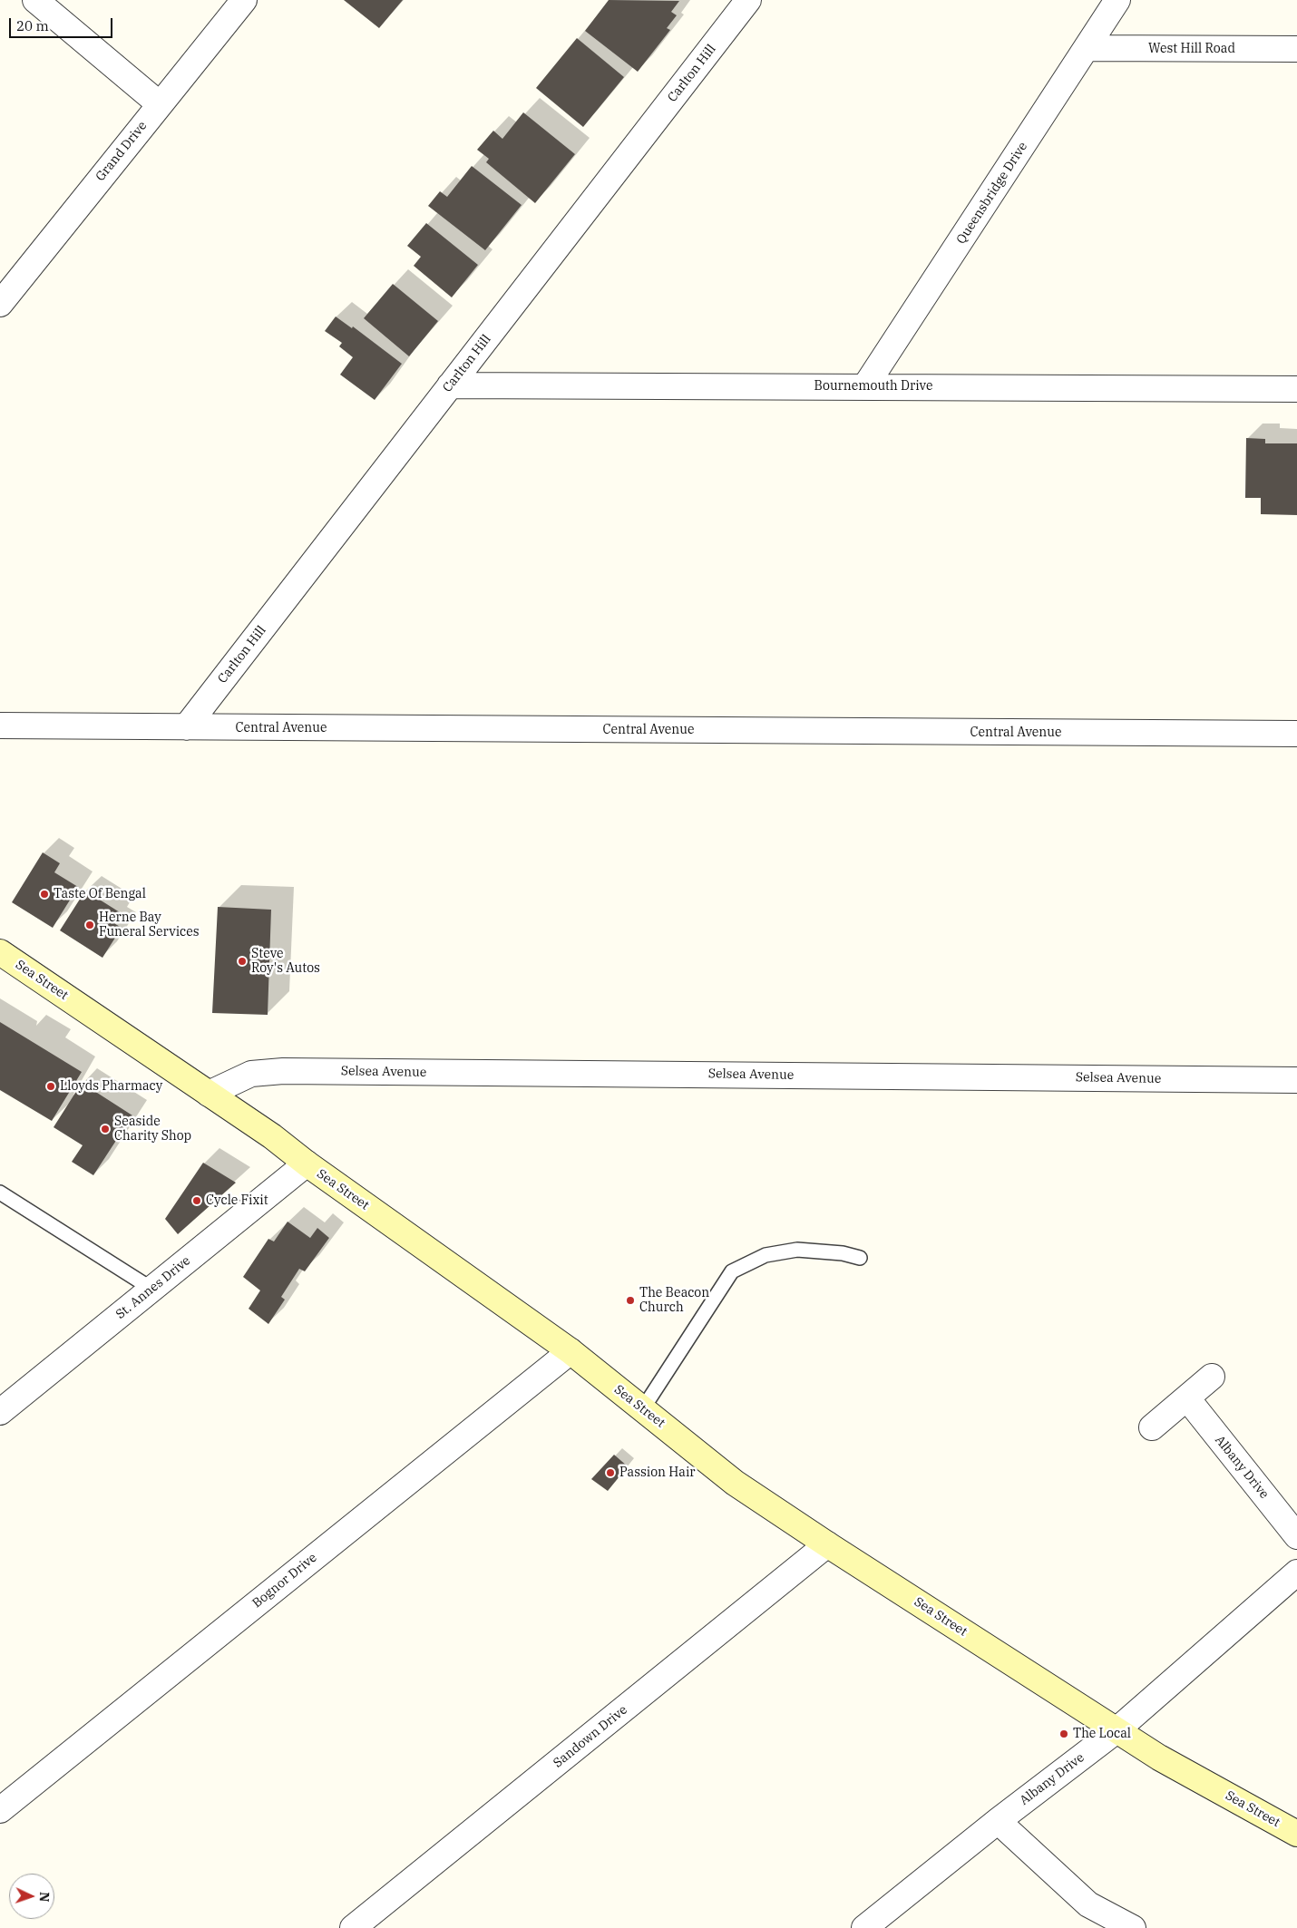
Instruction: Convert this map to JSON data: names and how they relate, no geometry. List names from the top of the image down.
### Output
{
  "streets": {
    "main road": ["Sea Street"],
    "street": [
      "West Hill Road",
      "Carlton Hill",
      "Grand Drive",
      "Queensbridge Drive",
      "Bournemouth Drive",
      "Central Avenue",
      "Selsea Avenue",
      "St. Annes Drive",
      "Albany Drive",
      "Bognor Drive",
      "Sandown Drive"
    ]
  },
  "crossings": [
    ["West Hill Road", "Queensbridge Drive"],
    ["Carlton Hill", "Bournemouth Drive"],
    ["Carlton Hill", "Central Avenue"],
    ["Queensbridge Drive", "Bournemouth Drive"],
    ["Sea Street", "Selsea Avenue"],
    ["Sea Street", "St. Annes Drive"],
    ["Sea Street", "Albany Drive"],
    ["Sea Street", "Bognor Drive"],
    ["Sea Street", "Sandown Drive"]
  ],
  "places": [
    "Taste Of Bengal",
    "Herne Bay Funeral Services",
    "Steve Roy's Autos",
    "Lloyds Pharmacy",
    "Seaside Charity Shop",
    "Cycle Fixit",
    "The Beacon Church",
    "Passion Hair",
    "The Local"
  ],
  "scale_bar": "20 m",
  "north": "right"
}
